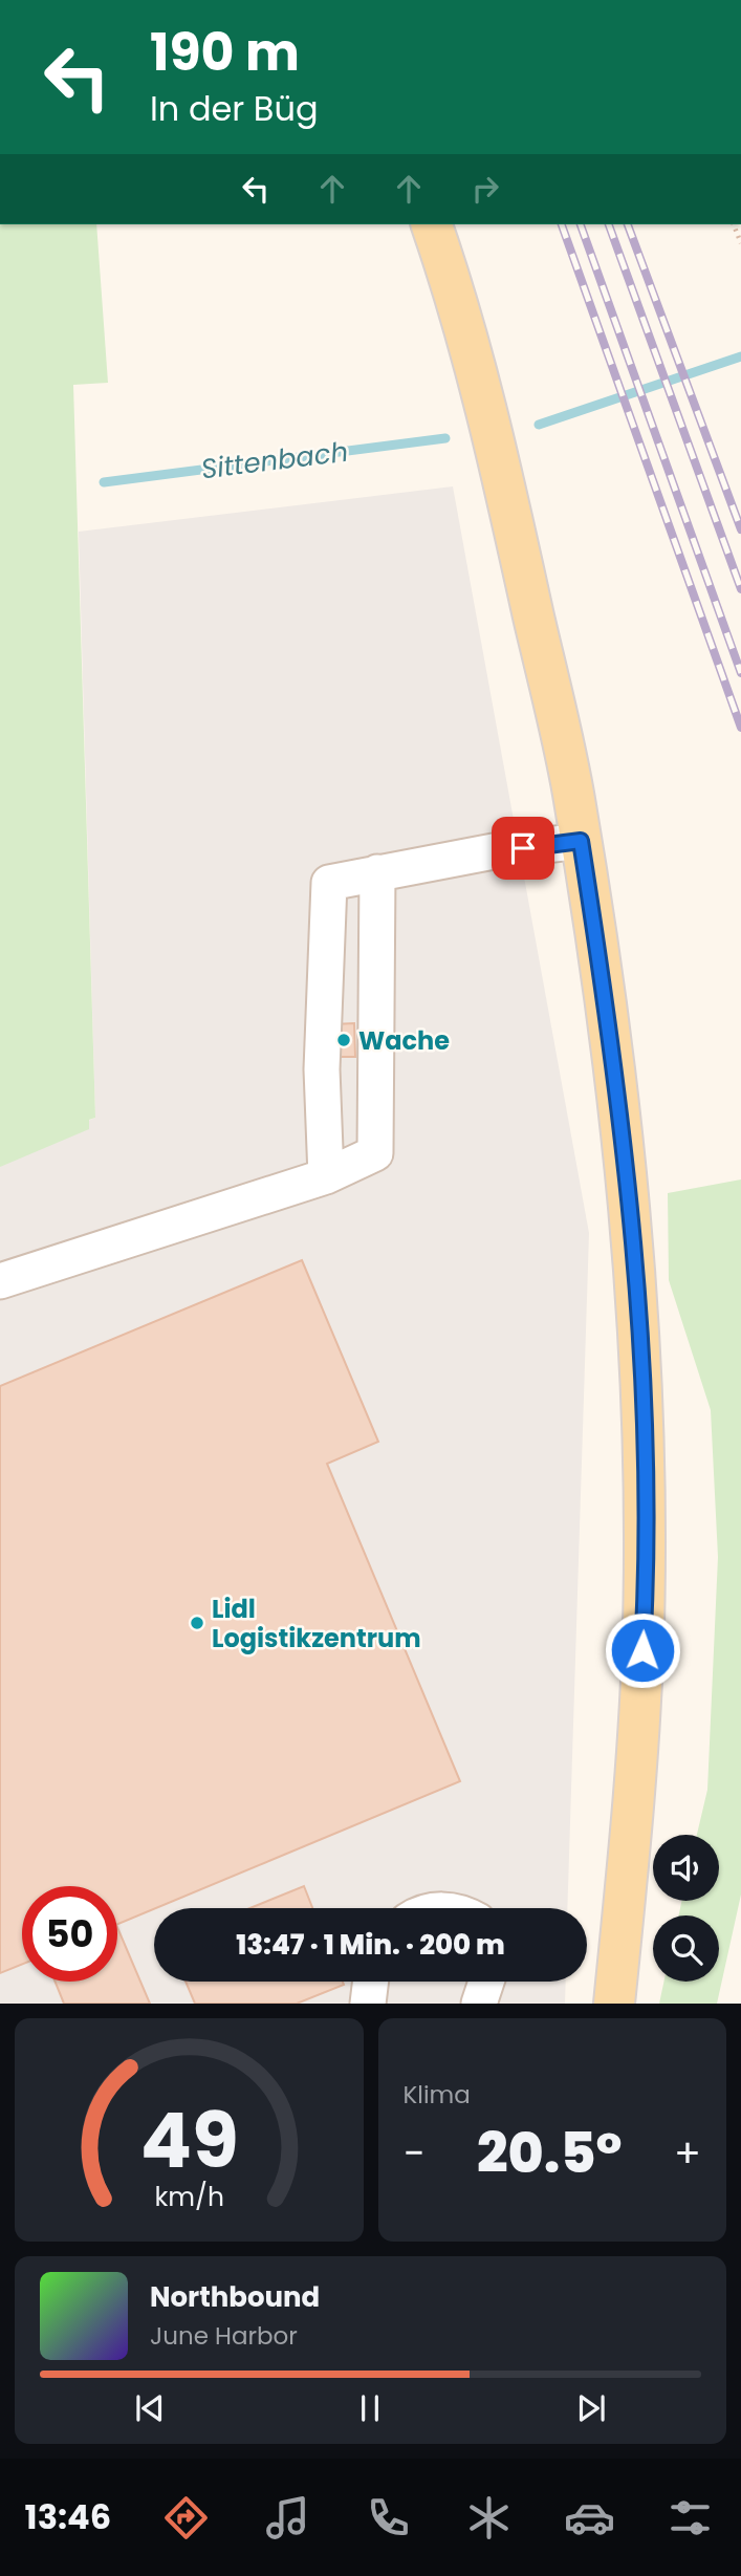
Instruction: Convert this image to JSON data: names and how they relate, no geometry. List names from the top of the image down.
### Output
{
  "water": ["Sittenbach"],
  "places": ["Wache", "Lidl Logistikzentrum"],
  "page": {
    "turn": ["190 m", "In der Büg"],
    "limit": "50",
    "trip": "13:47 · 1 Min. · 200 m",
    "tile": "Klima",
    "heat": ["−", "20.5°", "+"],
    "song": ["Northbound", "June Harbor"],
    "tabs": "13:46",
    "gauge": ["49", "km/h"]
  }
}
